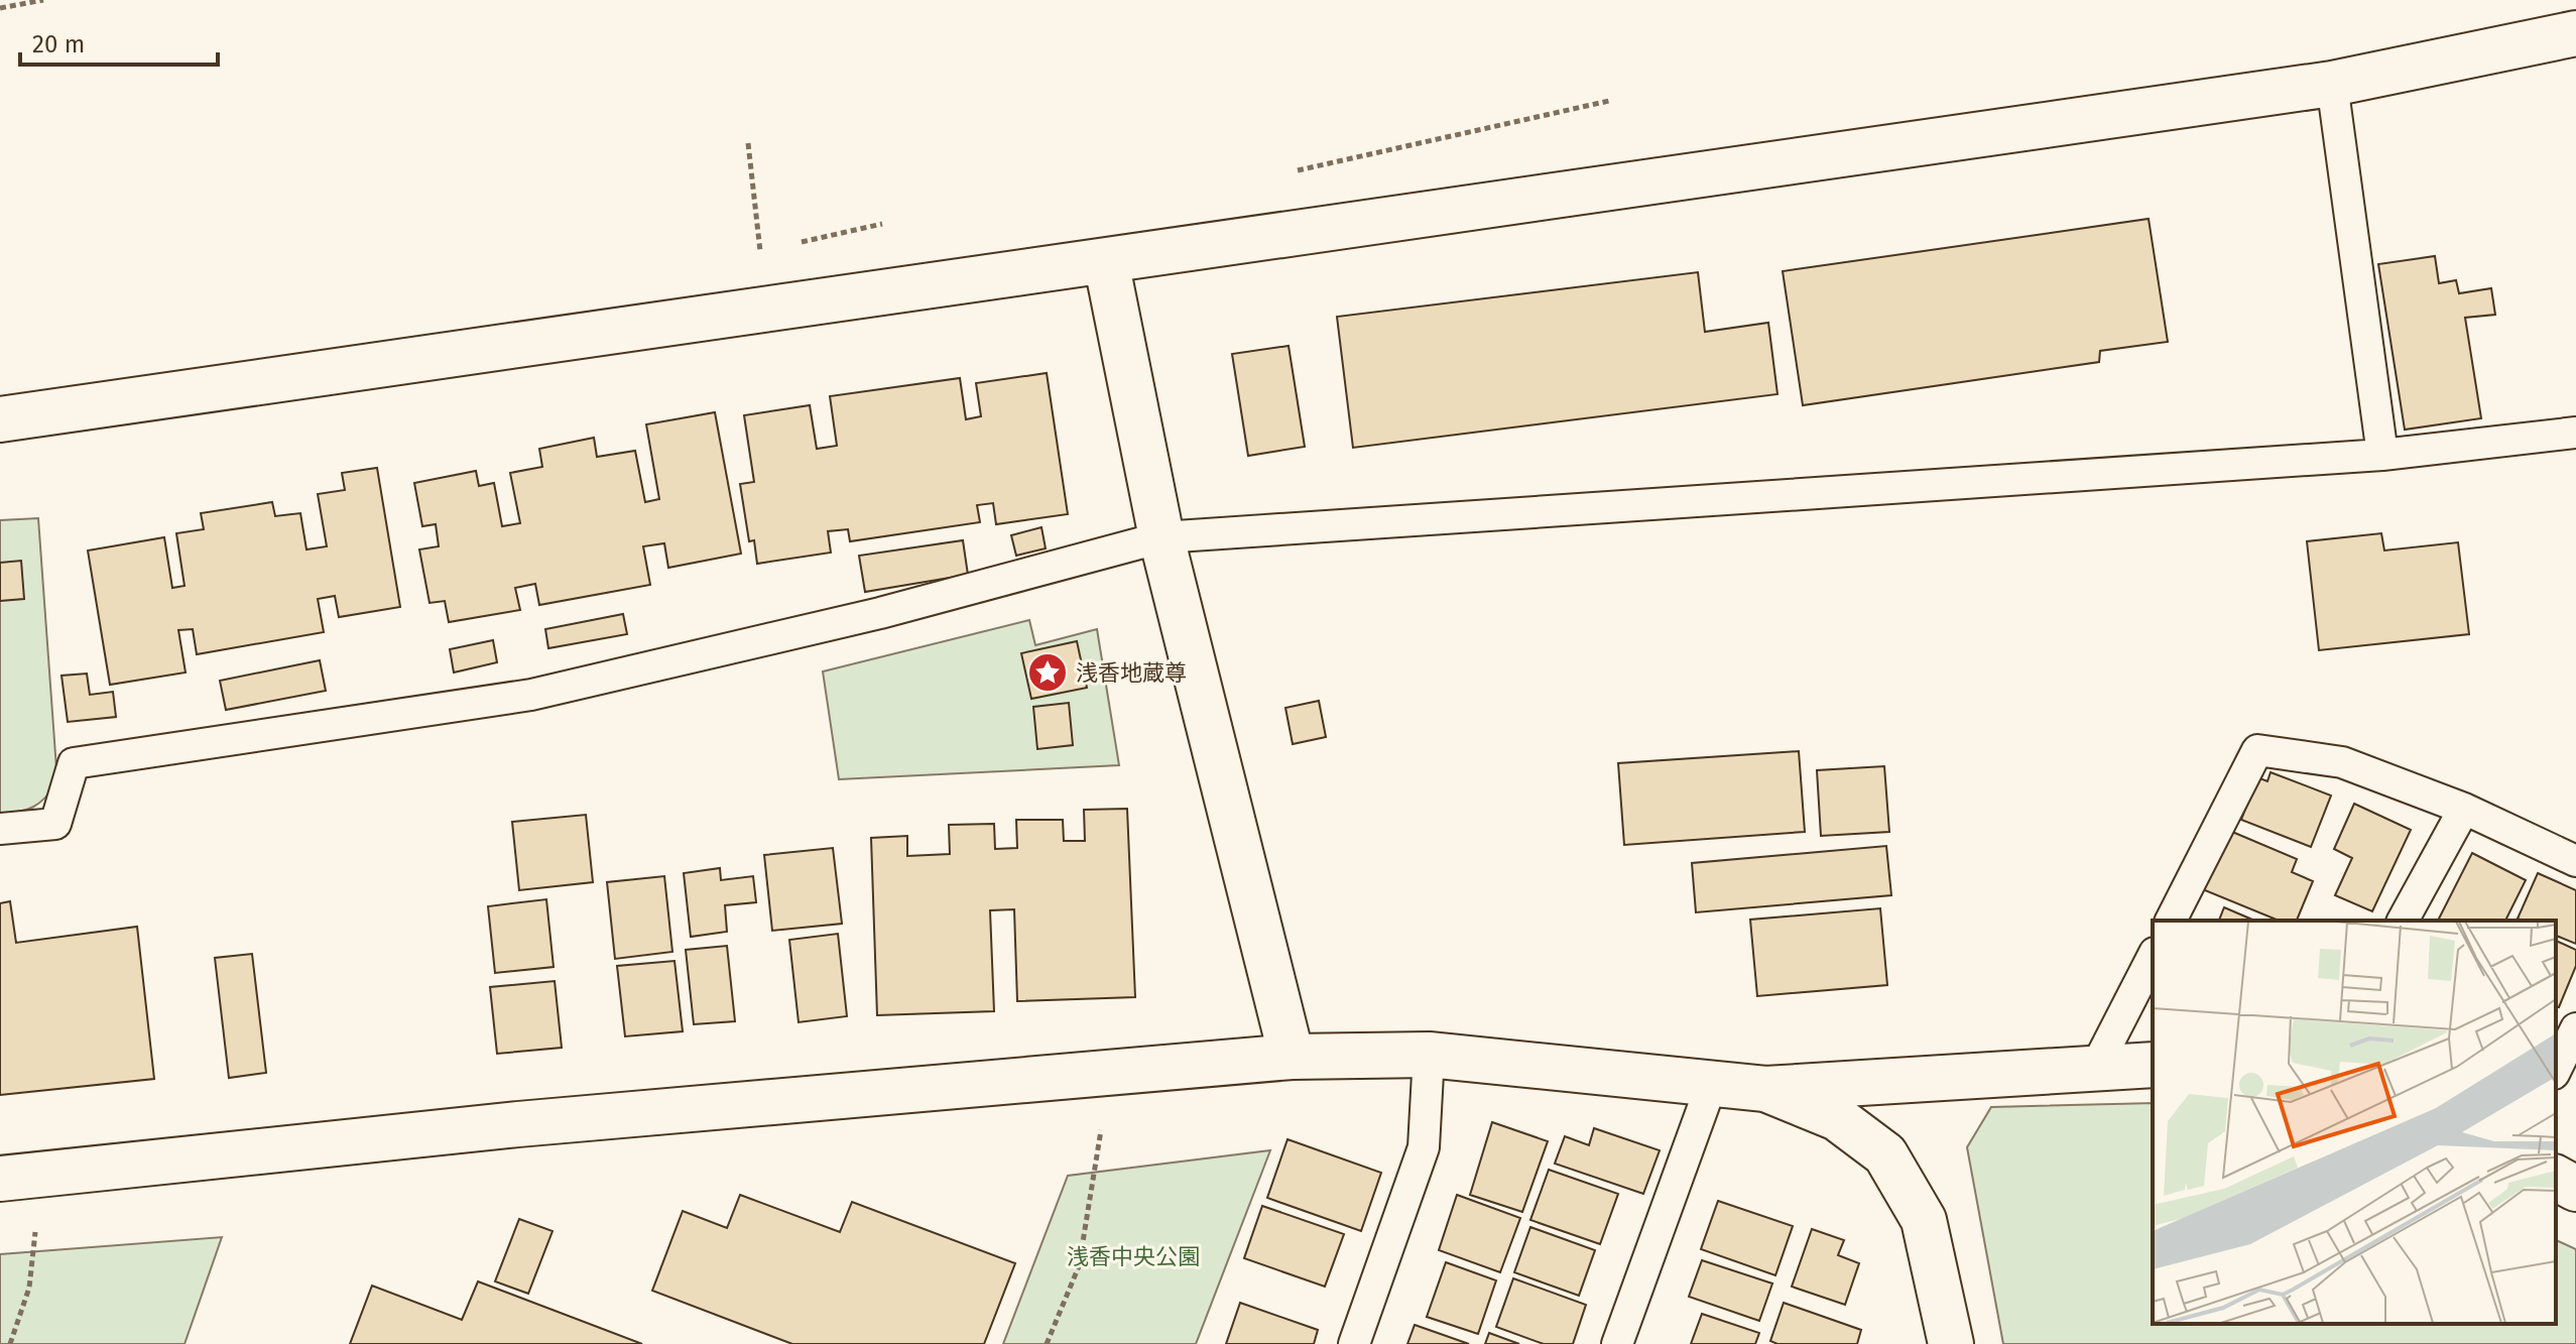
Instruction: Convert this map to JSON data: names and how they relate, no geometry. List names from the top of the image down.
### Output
{
  "parks": ["浅香中央公園"],
  "places": {
    "place": ["浅香地蔵尊"]
  },
  "scale_bar": "20 m"
}
